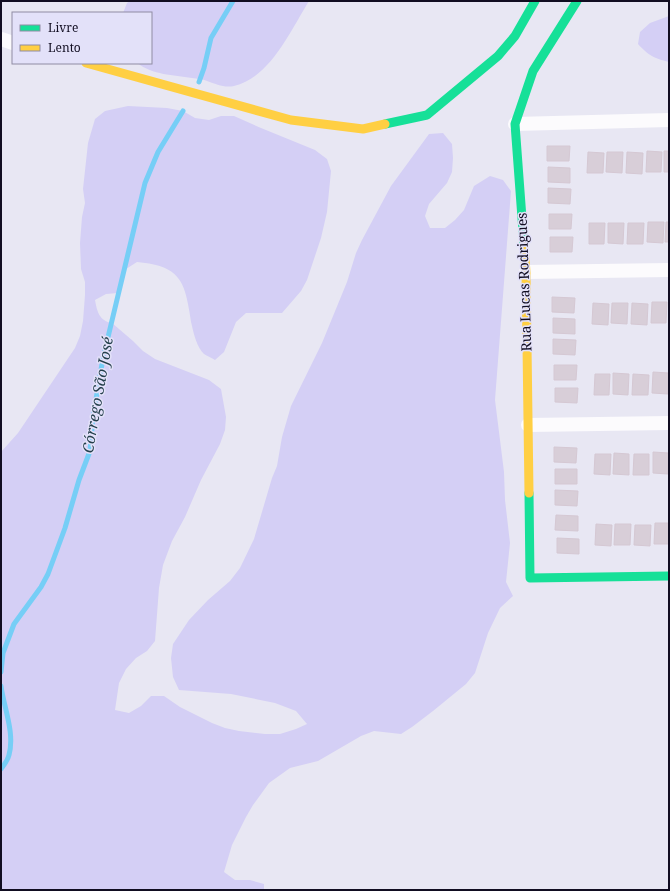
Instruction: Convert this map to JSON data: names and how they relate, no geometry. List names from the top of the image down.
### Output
{
  "streets": {
    "street": ["Rua Lucas Rodrigues"]
  },
  "water": ["Córrego São José"],
  "legend": ["Livre", "Lento"]
}
